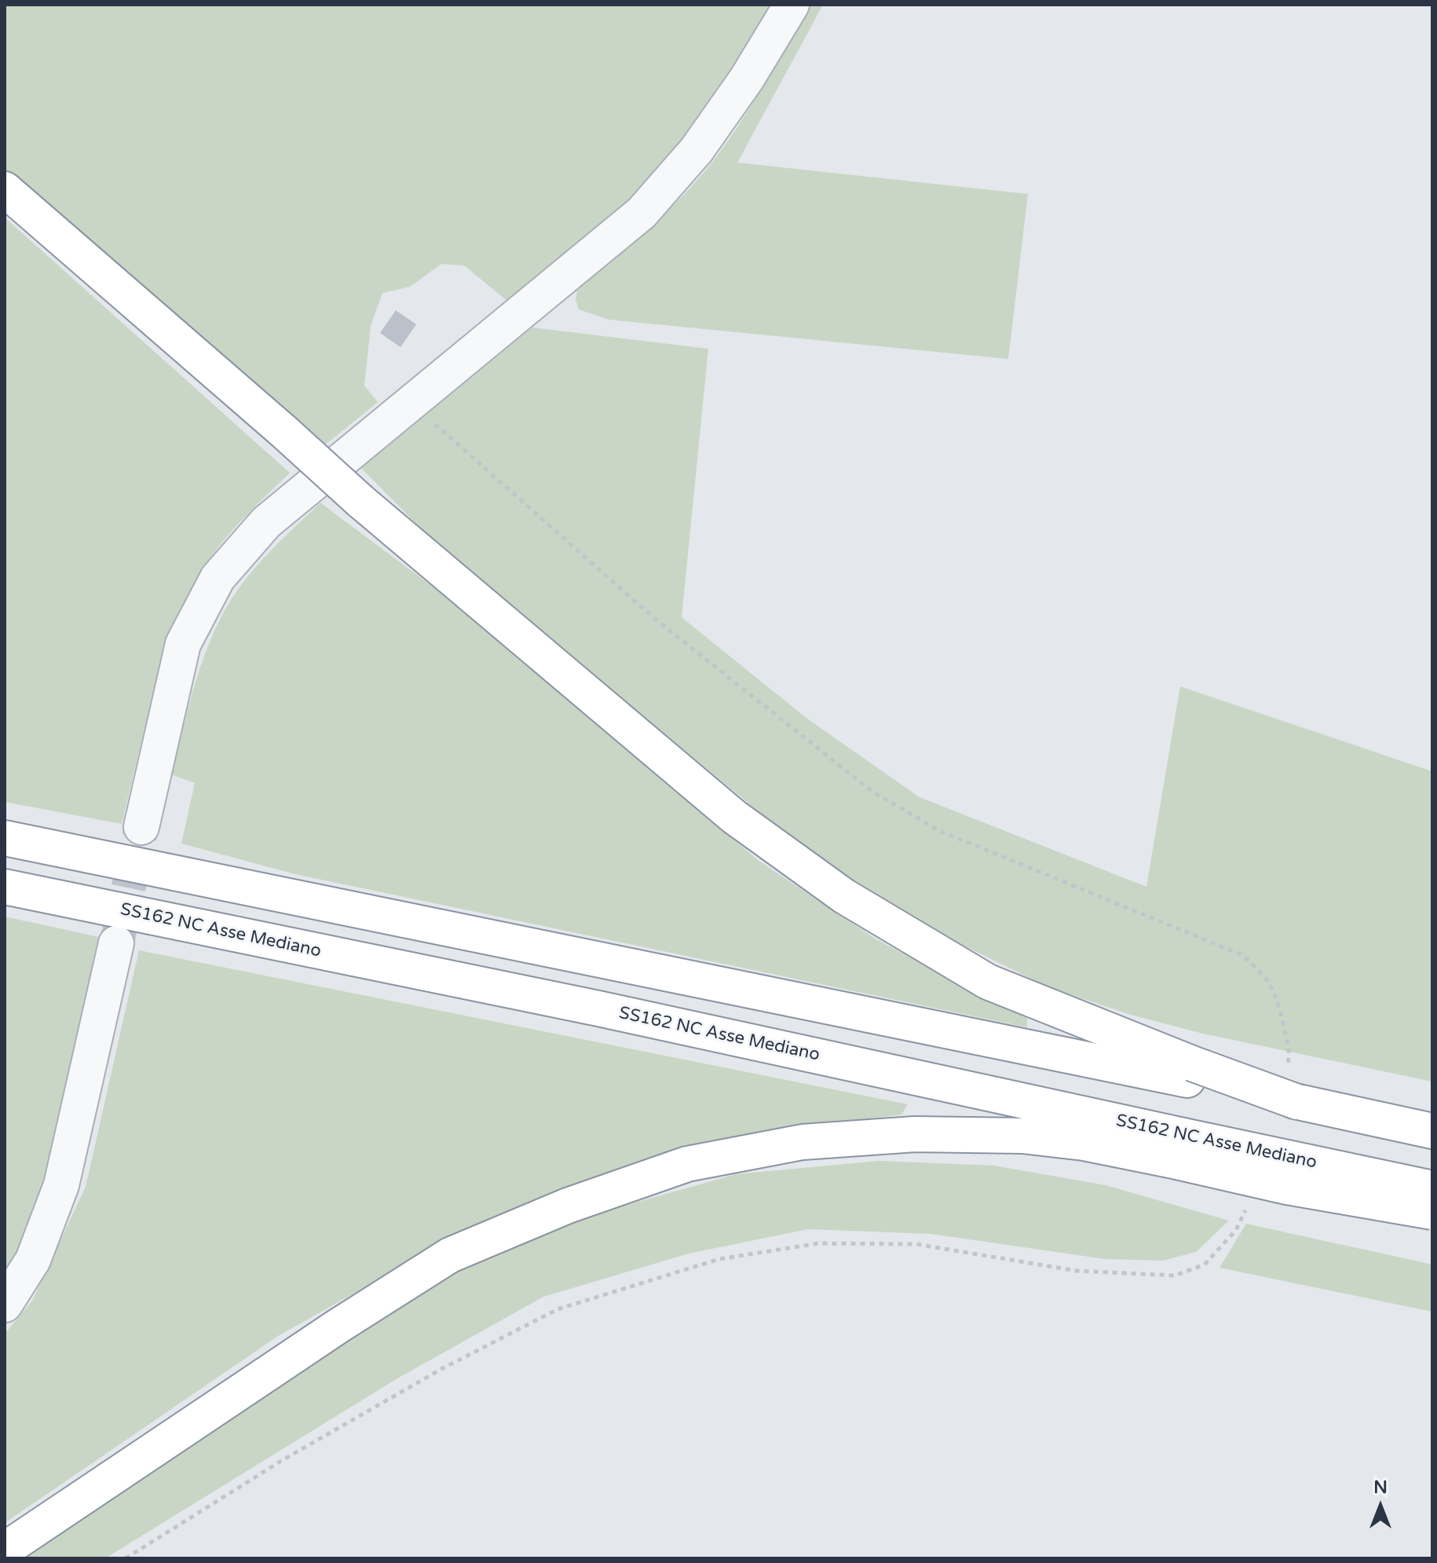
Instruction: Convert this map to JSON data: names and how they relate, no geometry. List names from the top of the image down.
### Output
{
  "streets": {
    "highway": ["SS162 NC Asse Mediano"]
  },
  "north": "top"
}
